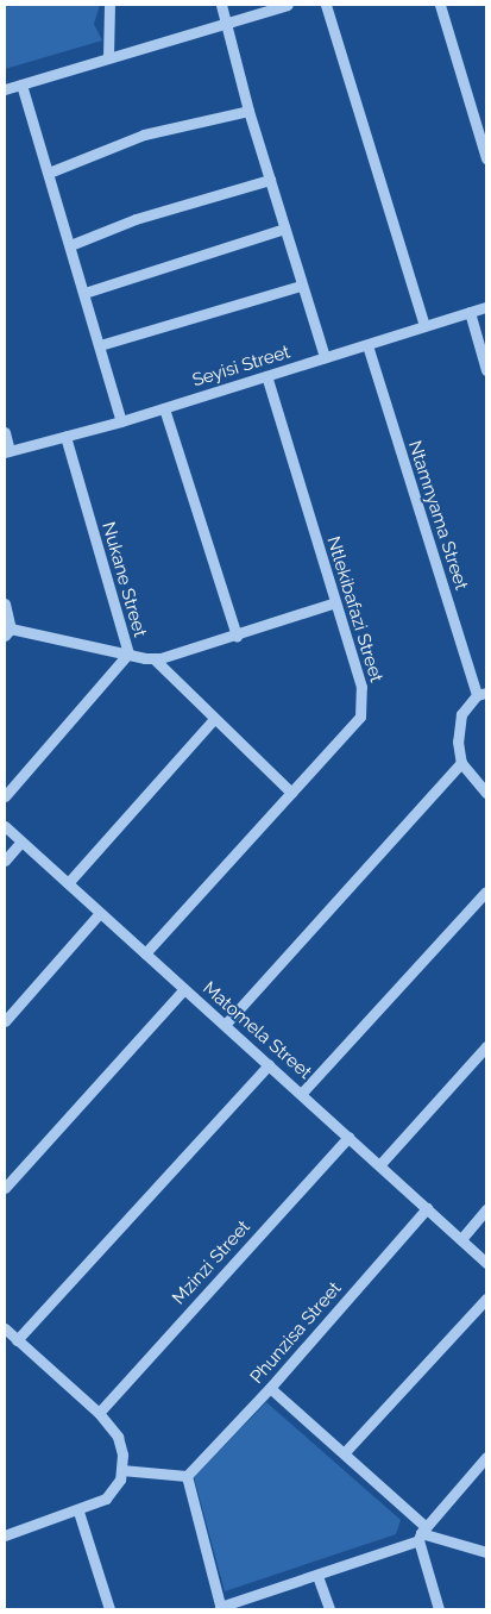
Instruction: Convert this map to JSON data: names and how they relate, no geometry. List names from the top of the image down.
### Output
{
  "streets": {
    "street": [
      "Seyisi Street",
      "Ntamnyama Street",
      "Nukane Street",
      "Ntlekibafazi Street",
      "Matomela Street",
      "Mzinzi Street",
      "Phunzisa Street"
    ]
  },
  "crossings": [
    ["Seyisi Street", "Ntamnyama Street"],
    ["Seyisi Street", "Nukane Street"],
    ["Seyisi Street", "Ntlekibafazi Street"],
    ["Ntlekibafazi Street", "Matomela Street"],
    ["Matomela Street", "Mzinzi Street"],
    ["Matomela Street", "Phunzisa Street"]
  ]
}
